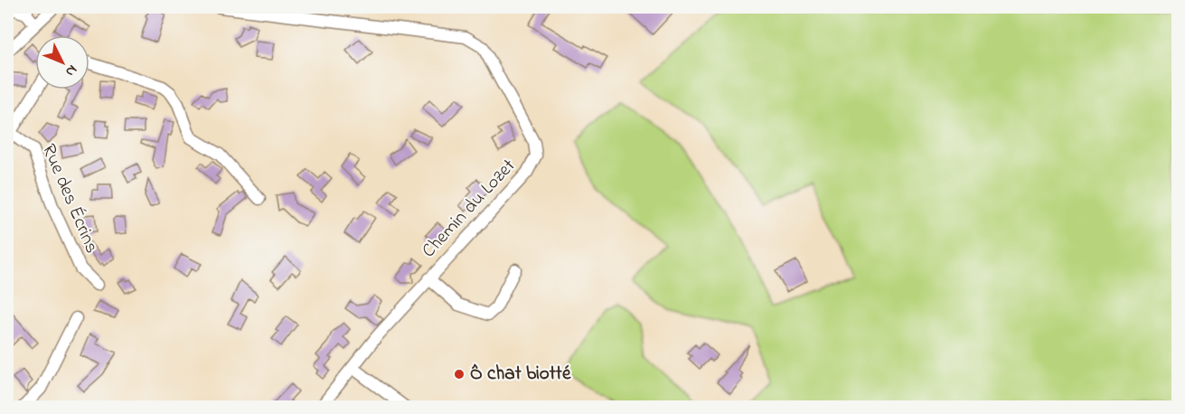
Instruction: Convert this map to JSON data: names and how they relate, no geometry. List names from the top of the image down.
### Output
{
  "streets": {
    "street": ["Rue des Écrins", "Chemin du Lozet"]
  },
  "places": ["Ô chat biotté"],
  "north": "bottom right"
}
